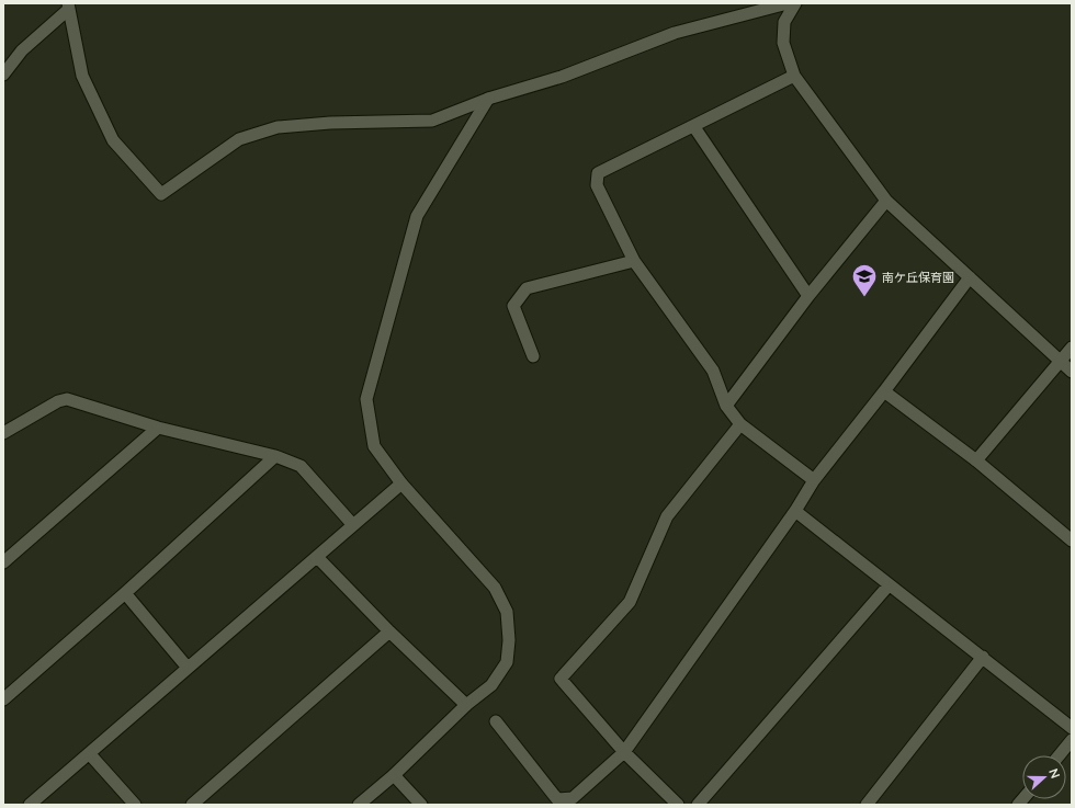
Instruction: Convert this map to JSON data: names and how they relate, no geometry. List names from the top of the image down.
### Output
{
  "places": {
    "school or university": ["南ケ丘保育園"]
  },
  "north": "right"
}
